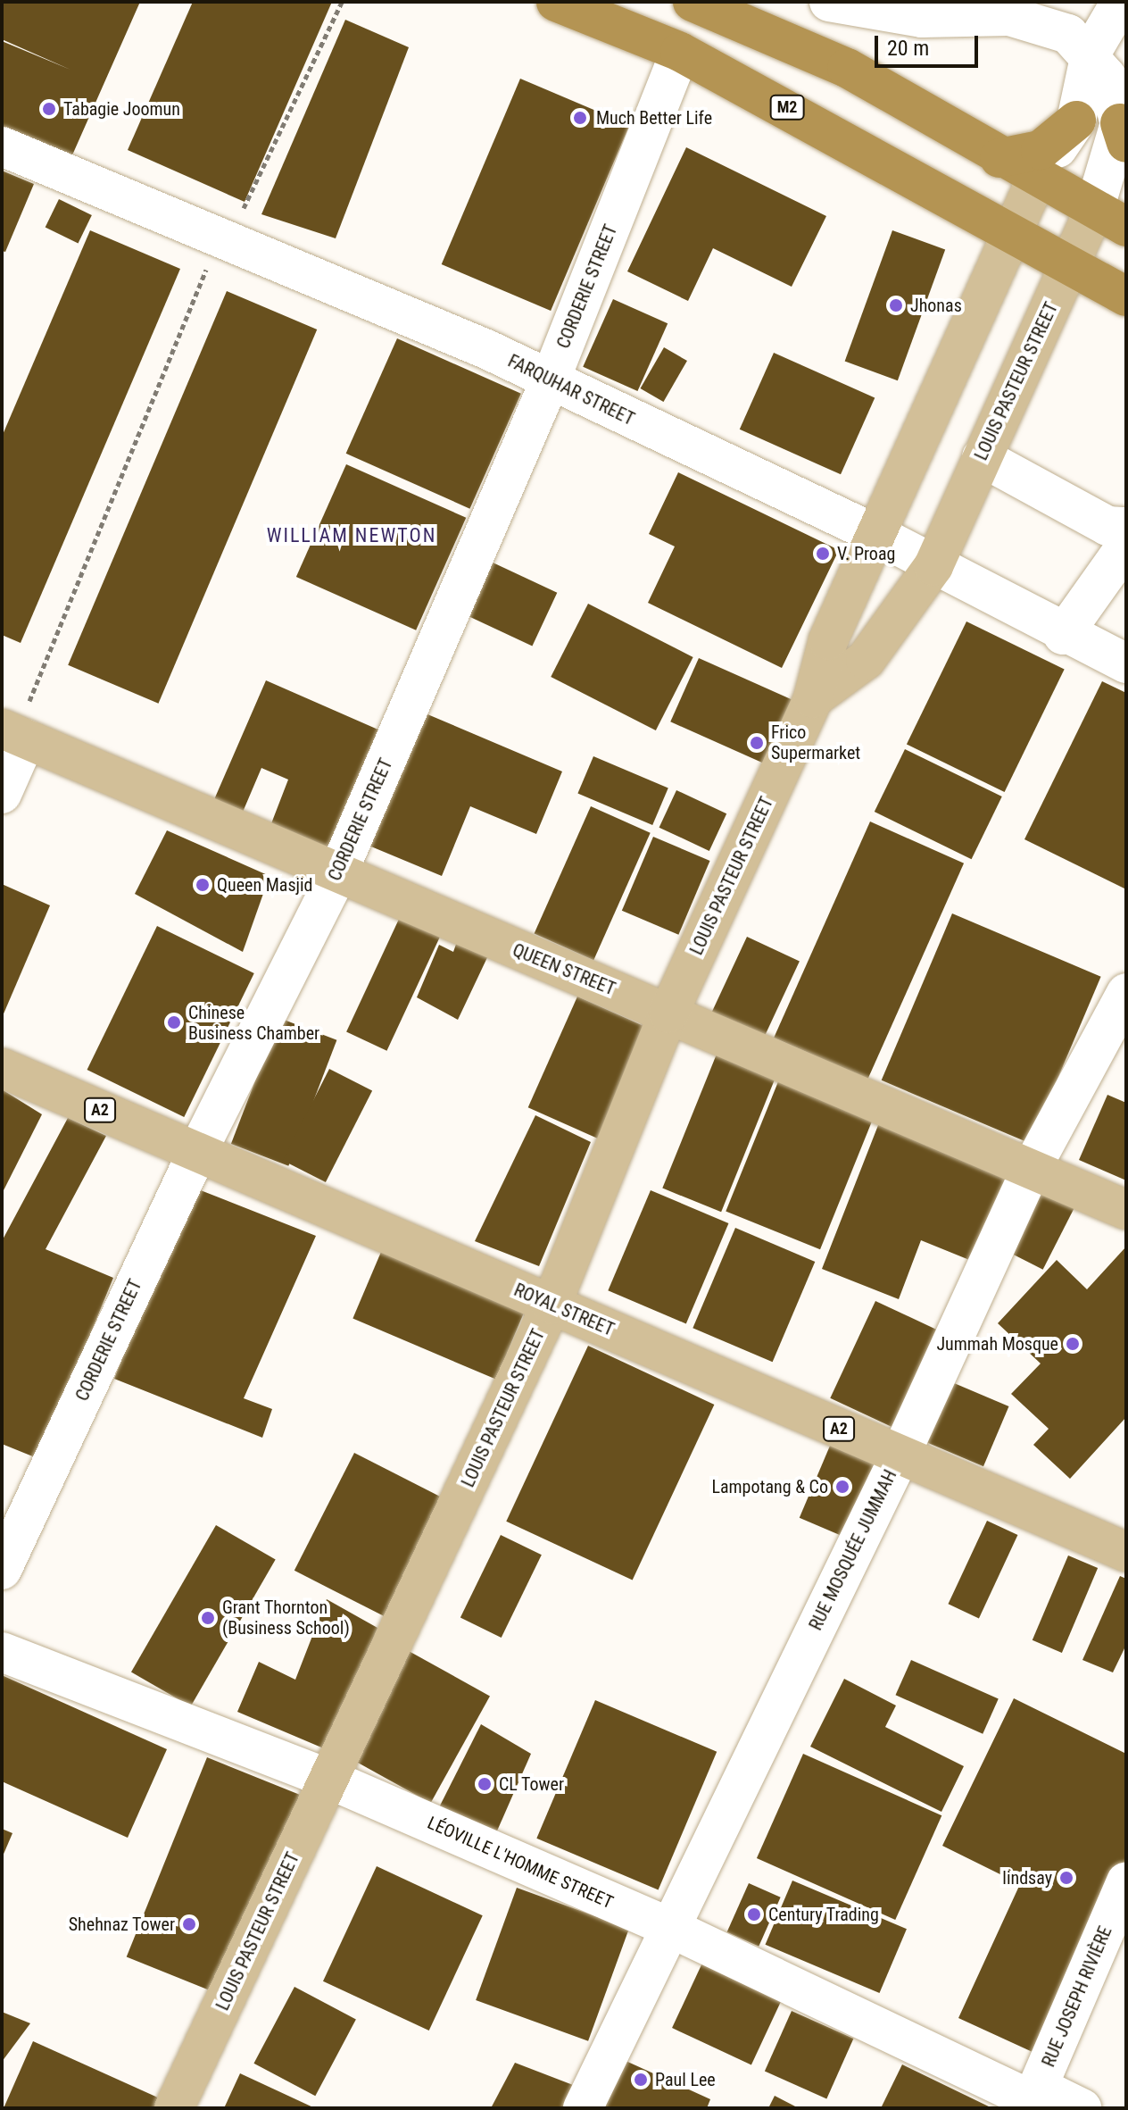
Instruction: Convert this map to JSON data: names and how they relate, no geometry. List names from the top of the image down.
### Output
{
  "streets": {
    "highway": ["M2"],
    "main road": [
      "LOUIS PASTEUR STREET",
      "QUEEN STREET",
      "A2",
      "ROYAL STREET"
    ],
    "street": [
      "CORDERIE STREET",
      "FARQUHAR STREET",
      "RUE MOSQUÉE JUMMAH",
      "LÉOVILLE L'HOMME STREET",
      "RUE JOSEPH RIVIÈRE"
    ]
  },
  "crossings": [
    ["M2", "CORDERIE STREET"],
    ["M2", "LOUIS PASTEUR STREET"],
    ["CORDERIE STREET", "FARQUHAR STREET"],
    ["CORDERIE STREET", "QUEEN STREET"],
    ["CORDERIE STREET", "ROYAL STREET"],
    ["LOUIS PASTEUR STREET", "FARQUHAR STREET"],
    ["LOUIS PASTEUR STREET", "QUEEN STREET"],
    ["LOUIS PASTEUR STREET", "ROYAL STREET"],
    ["LOUIS PASTEUR STREET", "LÉOVILLE L'HOMME STREET"],
    ["QUEEN STREET", "RUE MOSQUÉE JUMMAH"],
    ["ROYAL STREET", "RUE MOSQUÉE JUMMAH"],
    ["RUE MOSQUÉE JUMMAH", "LÉOVILLE L'HOMME STREET"],
    ["LÉOVILLE L'HOMME STREET", "RUE JOSEPH RIVIÈRE"]
  ],
  "districts": ["WILLIAM NEWTON"],
  "places": [
    "Tabagie Joomun",
    "Much Better Life",
    "Jhonas",
    "V. Proag",
    "Frico Supermarket",
    "Queen Masjid",
    "Chinese Business Chamber",
    "Jummah Mosque",
    "Lampotang & Co",
    "Grant Thornton (Business School)",
    "CL Tower",
    "lindsay",
    "Century Trading",
    "Shehnaz Tower",
    "Paul Lee"
  ],
  "scale_bar": "20 m"
}
